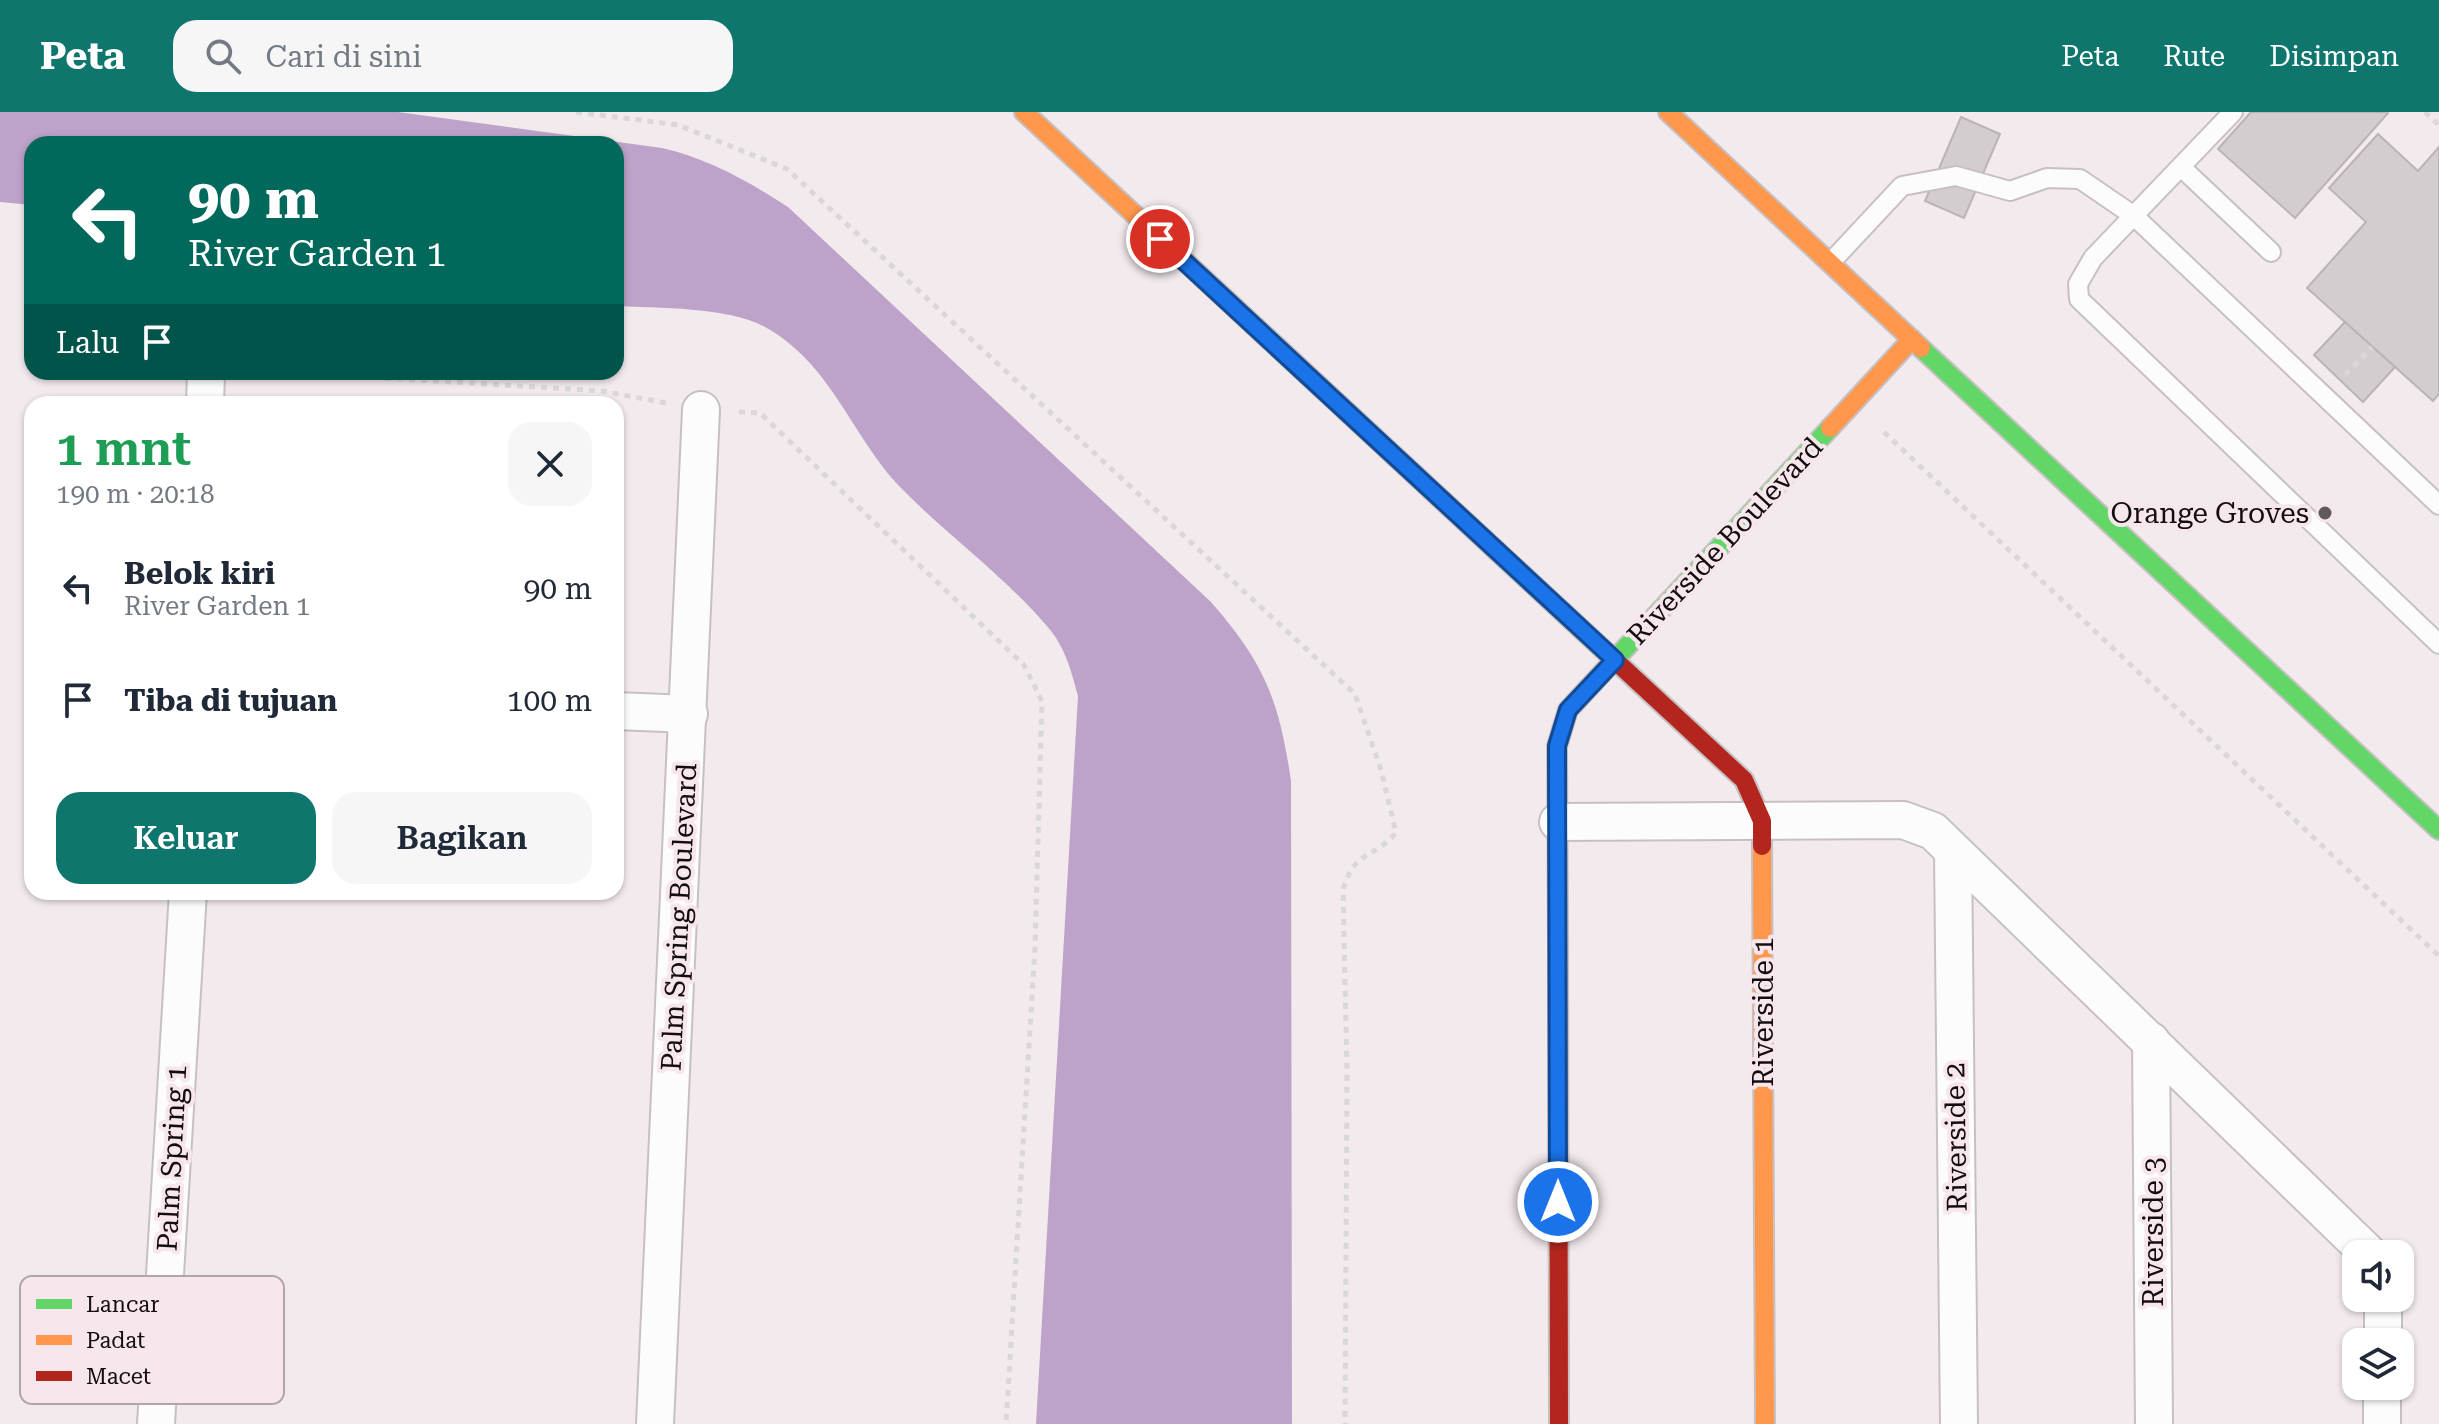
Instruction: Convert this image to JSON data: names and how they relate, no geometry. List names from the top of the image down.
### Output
{
  "streets": {
    "street": [
      "Riverside Boulevard",
      "Palm Spring Boulevard",
      "Riverside 1",
      "Riverside 2",
      "Palm Spring 1",
      "Riverside 3"
    ]
  },
  "crossings": [
    ["Riverside Boulevard", "Riverside 1"]
  ],
  "places": ["Orange Groves"],
  "legend": ["Lancar", "Padat", "Macet"],
  "page": {
    "header": "Peta",
    "search": "Cari di sini",
    "nav": ["Peta", "Rute", "Disimpan"],
    "turn": ["90 m", "River Garden 1"],
    "then": "Lalu",
    "heading": ["1 mnt", "190 m · 20:18"],
    "list": [
      {
        "name": "Belok kiri",
        "note": "River Garden 1",
        "value": "90 m"
      },
      {
        "name": "Tiba di tujuan",
        "value": "100 m"
      }
    ],
    "buttons": ["Keluar", "Bagikan"]
  }
}
